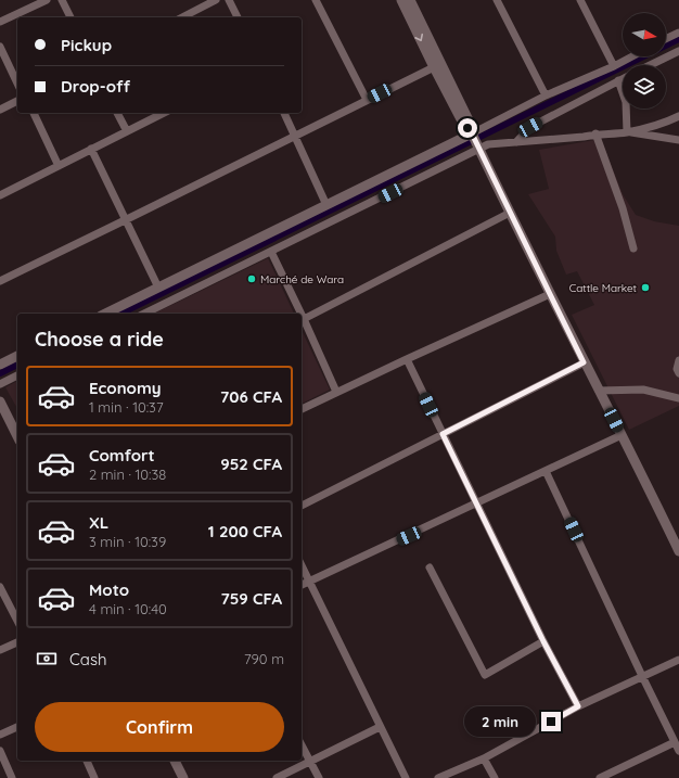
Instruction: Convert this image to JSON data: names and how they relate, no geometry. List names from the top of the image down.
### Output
{
  "places": ["Marché de Wara", "Cattle Market"],
  "north": "right",
  "page": {
    "banner": ["Pickup", "Drop-off"],
    "heading": "Choose a ride",
    "list": [
      {
        "name": "Economy",
        "note": "1 min · 10:37",
        "value": "706 CFA"
      },
      {
        "name": "Comfort",
        "note": "2 min · 10:38",
        "value": "952 CFA"
      },
      {
        "name": "XL",
        "note": "3 min · 10:39",
        "value": "1 200 CFA"
      },
      {
        "name": "Moto",
        "note": "4 min · 10:40",
        "value": "759 CFA"
      }
    ],
    "pay": ["Cash", "790 m"],
    "buttons": "Confirm",
    "bubble": "2 min"
  }
}
